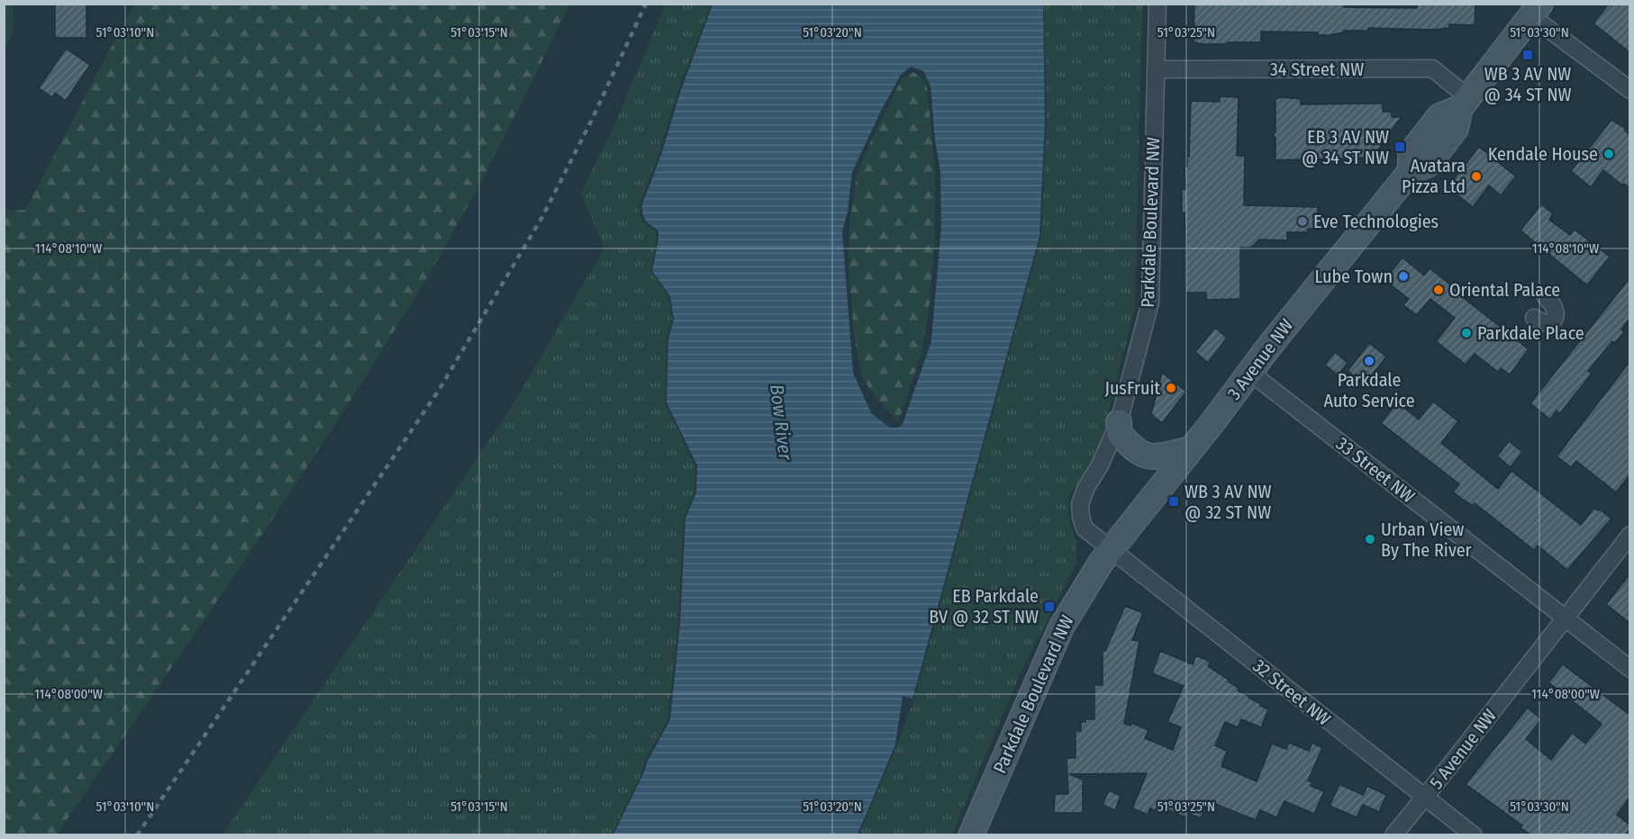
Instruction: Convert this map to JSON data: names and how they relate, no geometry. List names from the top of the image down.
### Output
{
  "streets": {
    "main road": ["Parkdale Boulevard NW", "3 Avenue NW"],
    "street": [
      "34 Street NW",
      "33 Street NW",
      "32 Street NW",
      "5 Avenue NW"
    ]
  },
  "crossings": [
    ["34 Street NW", "Parkdale Boulevard NW"],
    ["34 Street NW", "3 Avenue NW"],
    ["Parkdale Boulevard NW", "3 Avenue NW"],
    ["Parkdale Boulevard NW", "32 Street NW"],
    ["3 Avenue NW", "33 Street NW"],
    ["3 Avenue NW", "32 Street NW"],
    ["33 Street NW", "5 Avenue NW"],
    ["32 Street NW", "5 Avenue NW"]
  ],
  "water": ["Bow River"],
  "places": {
    "transit": [
      "WB 3 AV NW @ 34 ST NW",
      "EB 3 AV NW @ 34 ST NW",
      "WB 3 AV NW @ 32 ST NW",
      "EB Parkdale BV @ 32 ST NW"
    ],
    "other": [
      "Kendale House",
      "Avatara Pizza Ltd",
      "Eve Technologies",
      "Lube Town",
      "Oriental Palace",
      "Parkdale Place",
      "Parkdale Auto Service",
      "JusFruit",
      "Urban View By The River"
    ]
  },
  "coordinates": [
    "51°03'10\"N",
    "51°03'15\"N",
    "51°03'20\"N",
    "51°03'25\"N",
    "51°03'30\"N",
    "114°08'10\"W",
    "114°08'00\"W"
  ]
}
